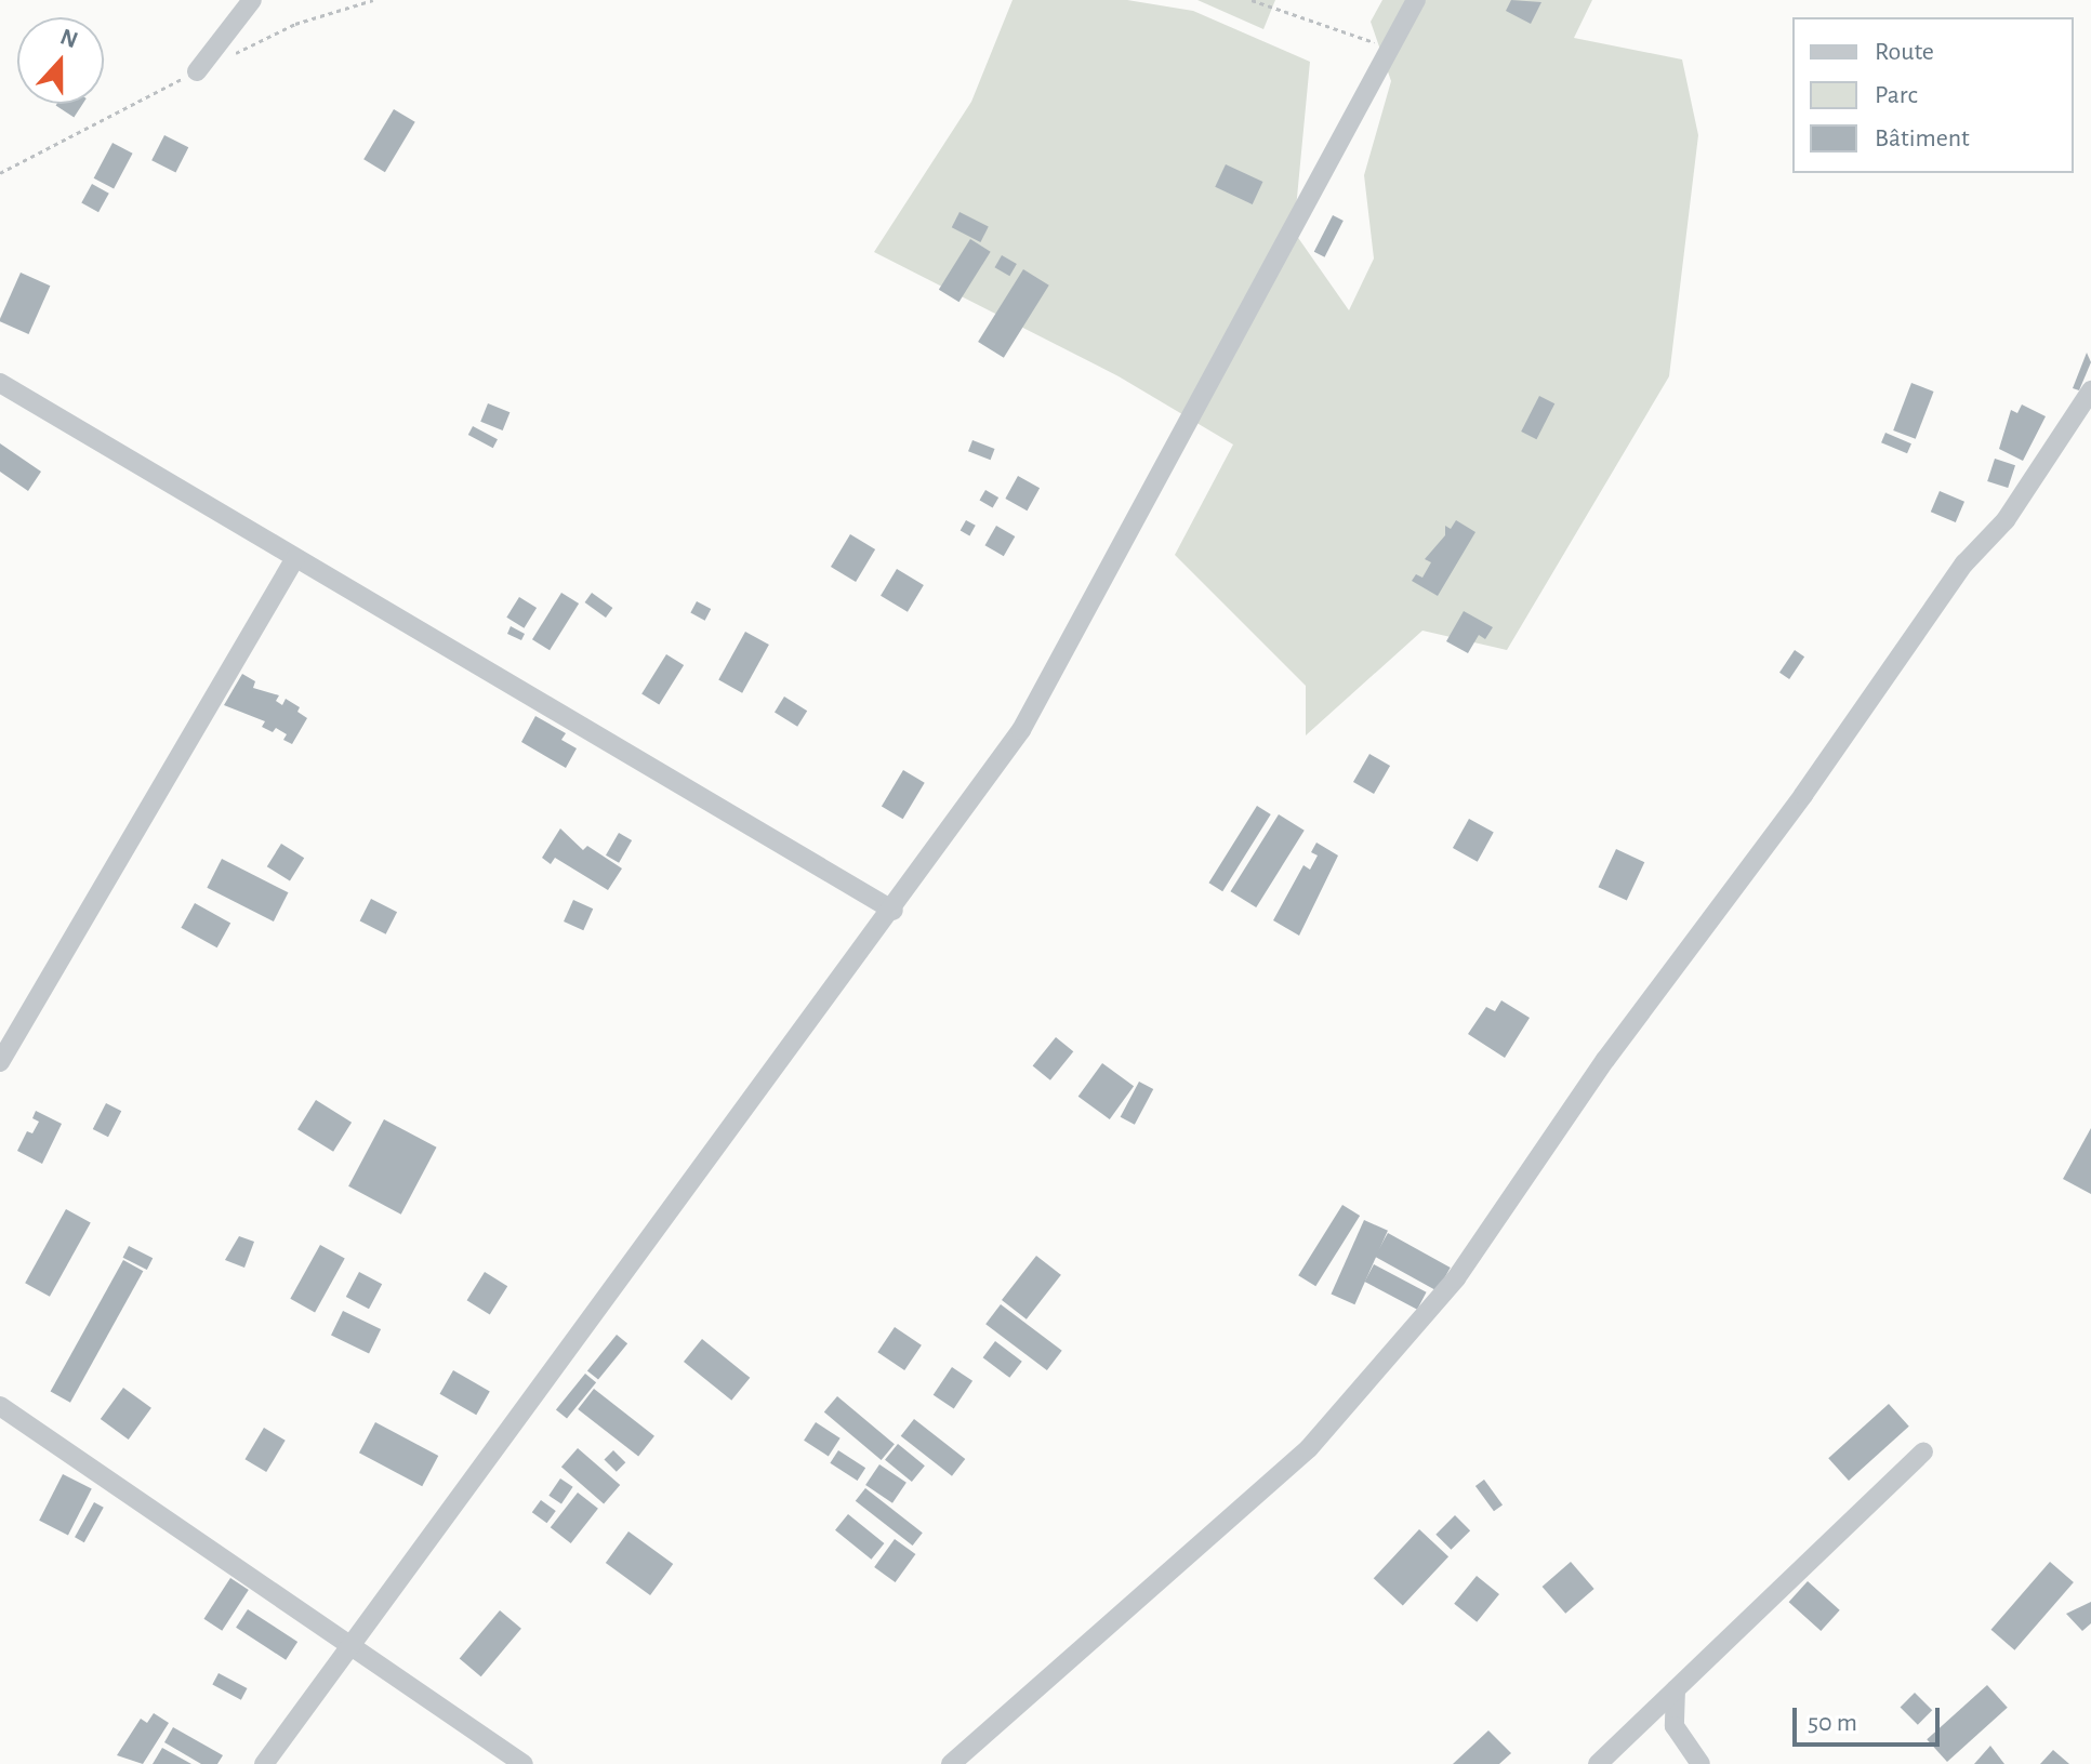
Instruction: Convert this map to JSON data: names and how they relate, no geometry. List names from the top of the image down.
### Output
{
  "legend": ["Route", "Parc", "Bâtiment"],
  "scale_bar": "50 m",
  "north": "top"
}
